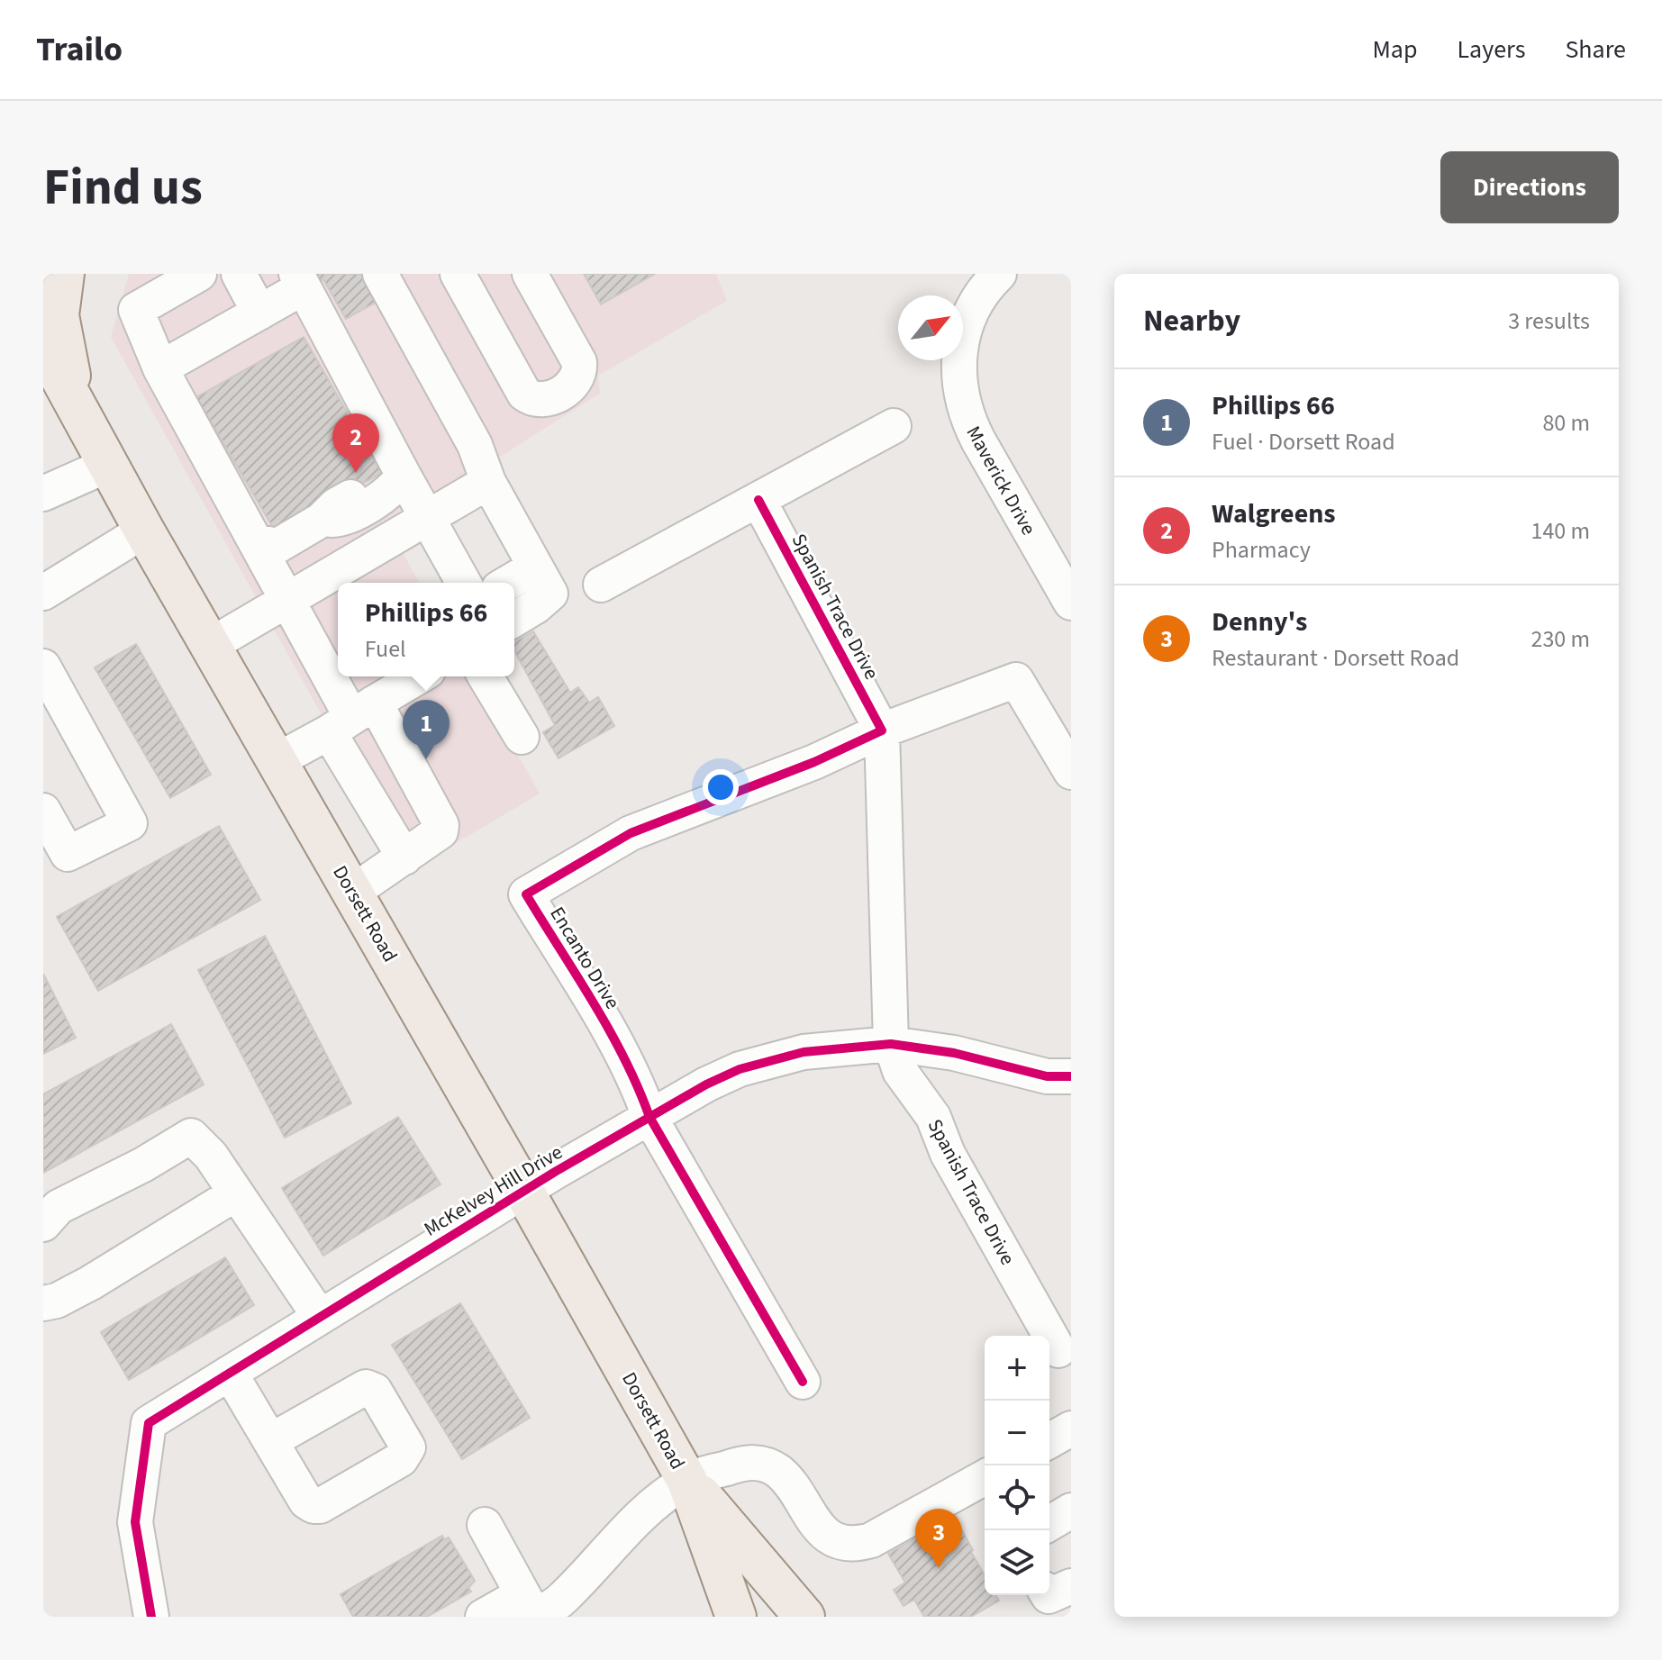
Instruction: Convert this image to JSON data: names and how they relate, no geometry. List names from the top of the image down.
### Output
{
  "streets": {
    "main road": ["Dorsett Road"],
    "street": [
      "Maverick Drive",
      "Spanish Trace Drive",
      "Encanto Drive",
      "McKelvey Hill Drive"
    ]
  },
  "crossings": [
    ["Spanish Trace Drive", "Encanto Drive"],
    ["Spanish Trace Drive", "McKelvey Hill Drive"],
    ["Dorsett Road", "McKelvey Hill Drive"],
    ["Encanto Drive", "McKelvey Hill Drive"]
  ],
  "north": "top right",
  "page": {
    "header": "Trailo",
    "nav": ["Map", "Layers", "Share"],
    "buttons": "Directions",
    "title": "Find us",
    "heading": ["Nearby", "3 results"],
    "list": [
      {
        "mark": "1",
        "name": "Phillips 66",
        "note": "Fuel · Dorsett Road",
        "value": "80 m"
      },
      {
        "mark": "2",
        "name": "Walgreens",
        "note": "Pharmacy",
        "value": "140 m"
      },
      {
        "mark": "3",
        "name": "Denny's",
        "note": "Restaurant · Dorsett Road",
        "value": "230 m"
      }
    ],
    "pins": ["2", "1", "3"],
    "popup": ["Phillips 66", "Fuel"],
    "map_buttons": ["+", "−"]
  }
}
